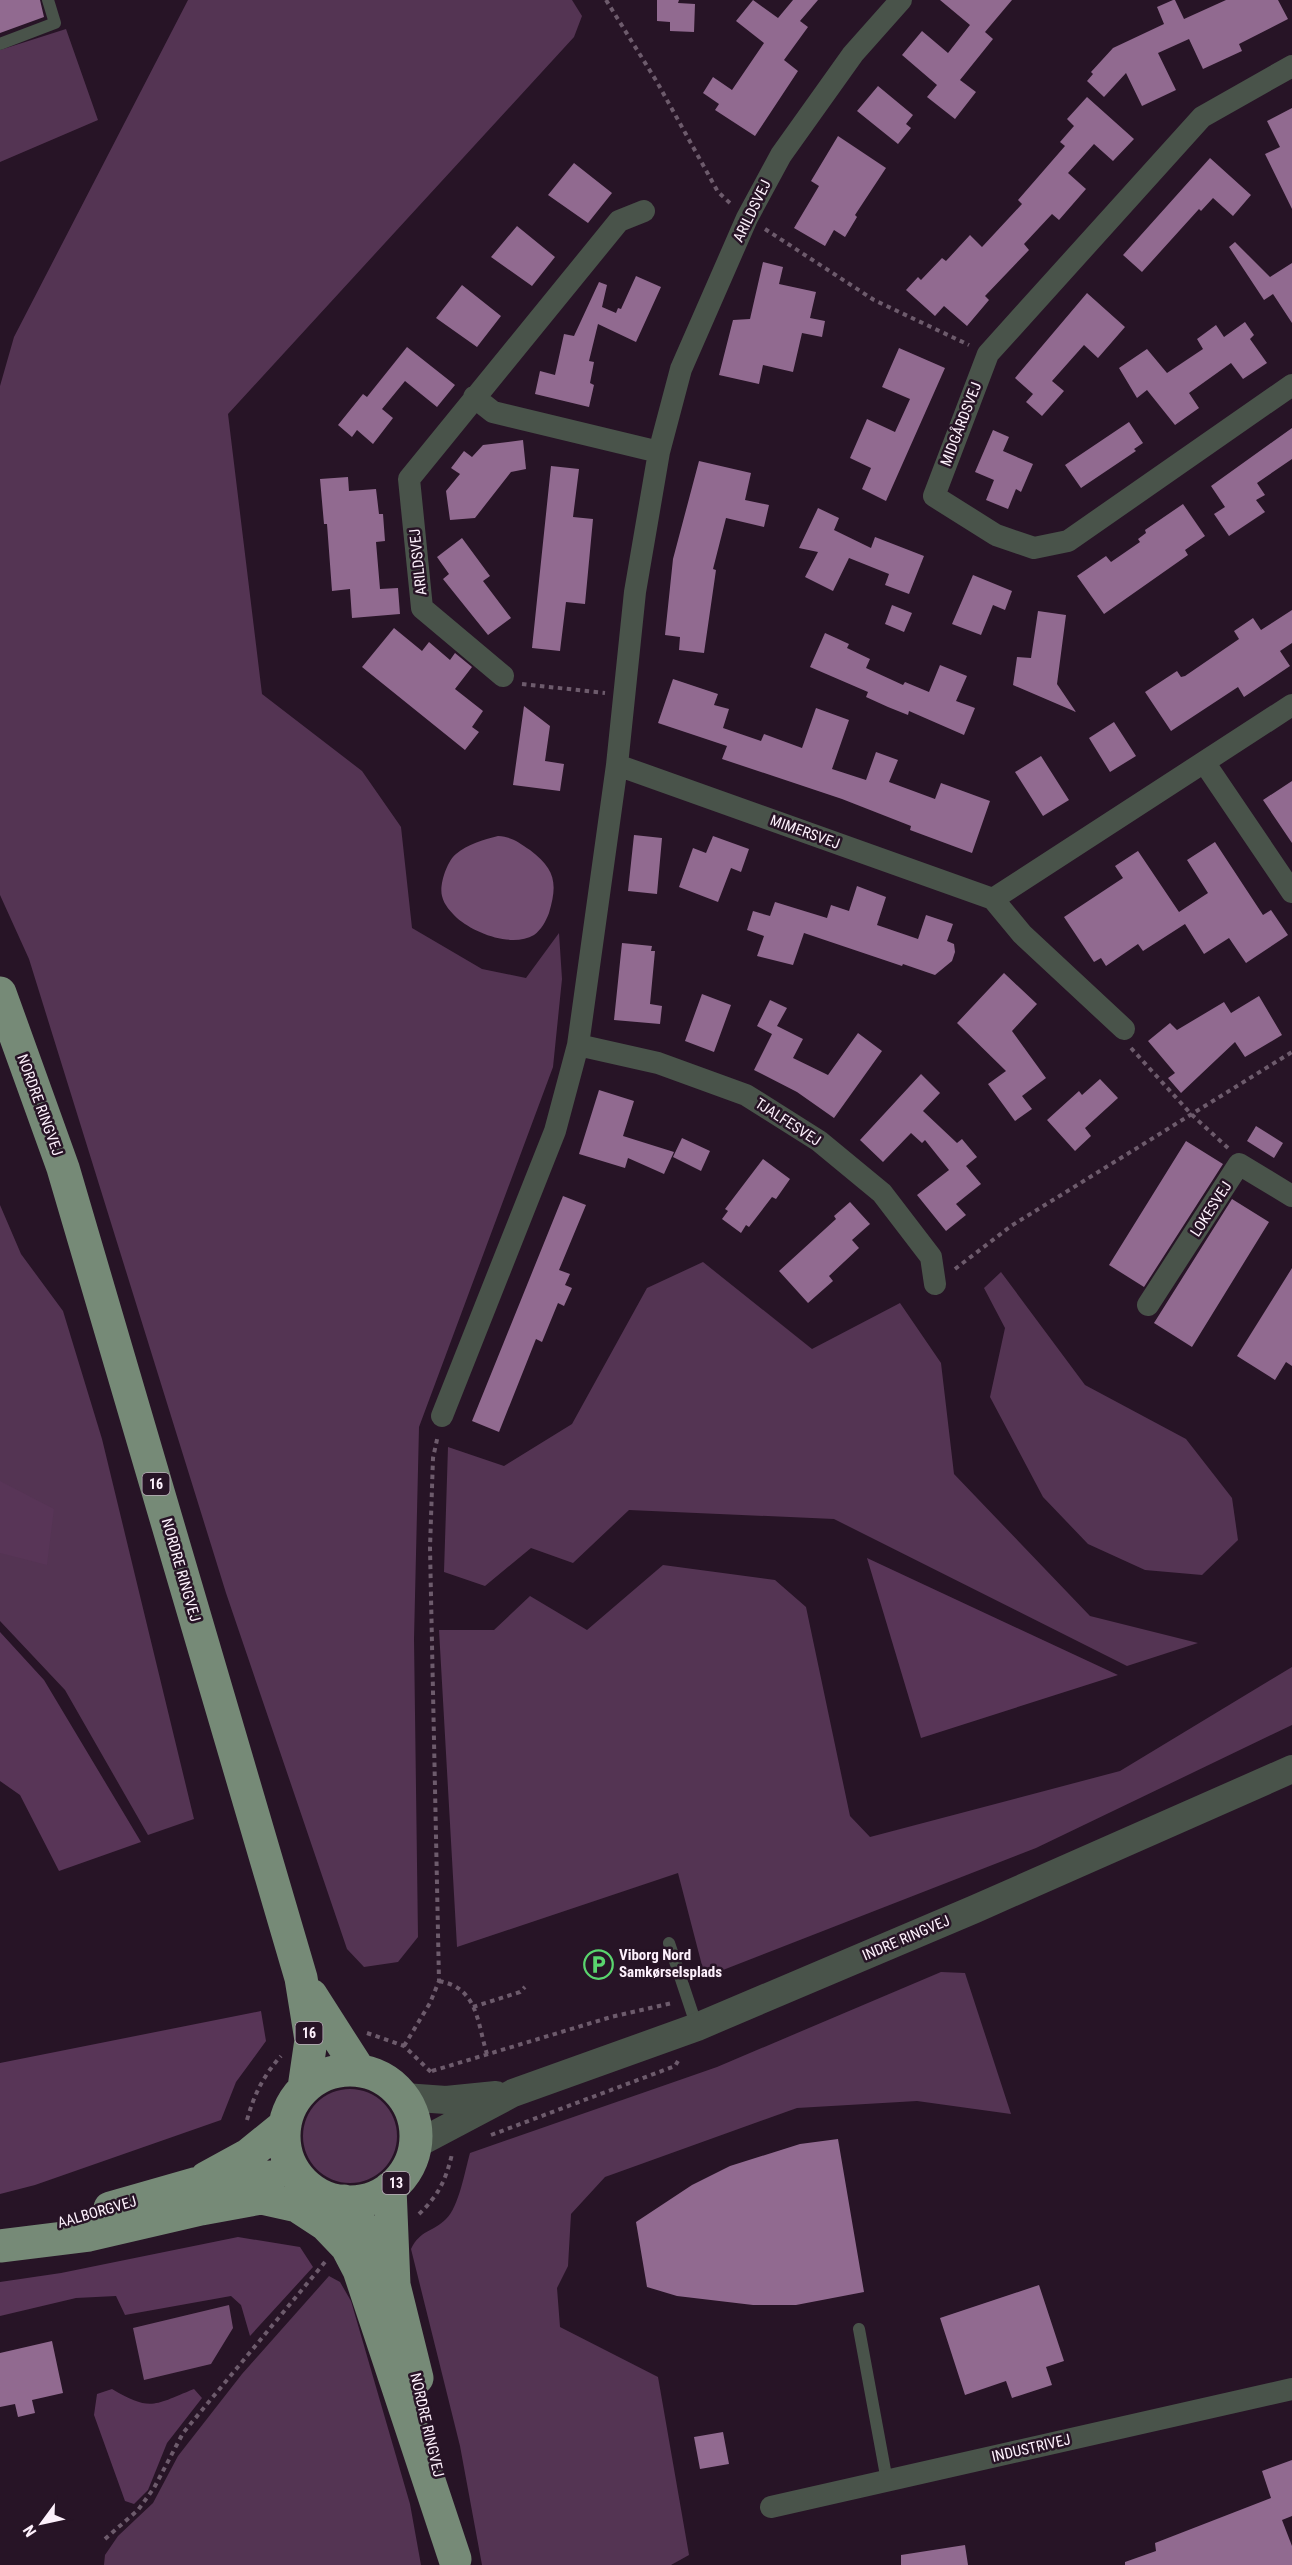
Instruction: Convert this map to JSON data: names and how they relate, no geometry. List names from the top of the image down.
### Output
{
  "streets": {
    "main road": [
      "NORDRE RINGVEJ",
      "16",
      "13",
      "AALBORGVEJ"
    ],
    "street": [
      "ARILDSVEJ",
      "MIDGÅRDSVEJ",
      "MIMERSVEJ",
      "TJALFESVEJ",
      "LOKESVEJ",
      "INDRE RINGVEJ",
      "INDUSTRIVEJ"
    ]
  },
  "crossings": [
    ["ARILDSVEJ", "MIMERSVEJ"],
    ["NORDRE RINGVEJ", "INDRE RINGVEJ"],
    ["NORDRE RINGVEJ", "13"],
    ["NORDRE RINGVEJ", "AALBORGVEJ"],
    ["INDRE RINGVEJ", "13"],
    ["INDRE RINGVEJ", "AALBORGVEJ"],
    ["13", "AALBORGVEJ"]
  ],
  "places": {
    "parking": ["Viborg Nord Samkørselsplads"]
  },
  "north": "bottom left"
}
